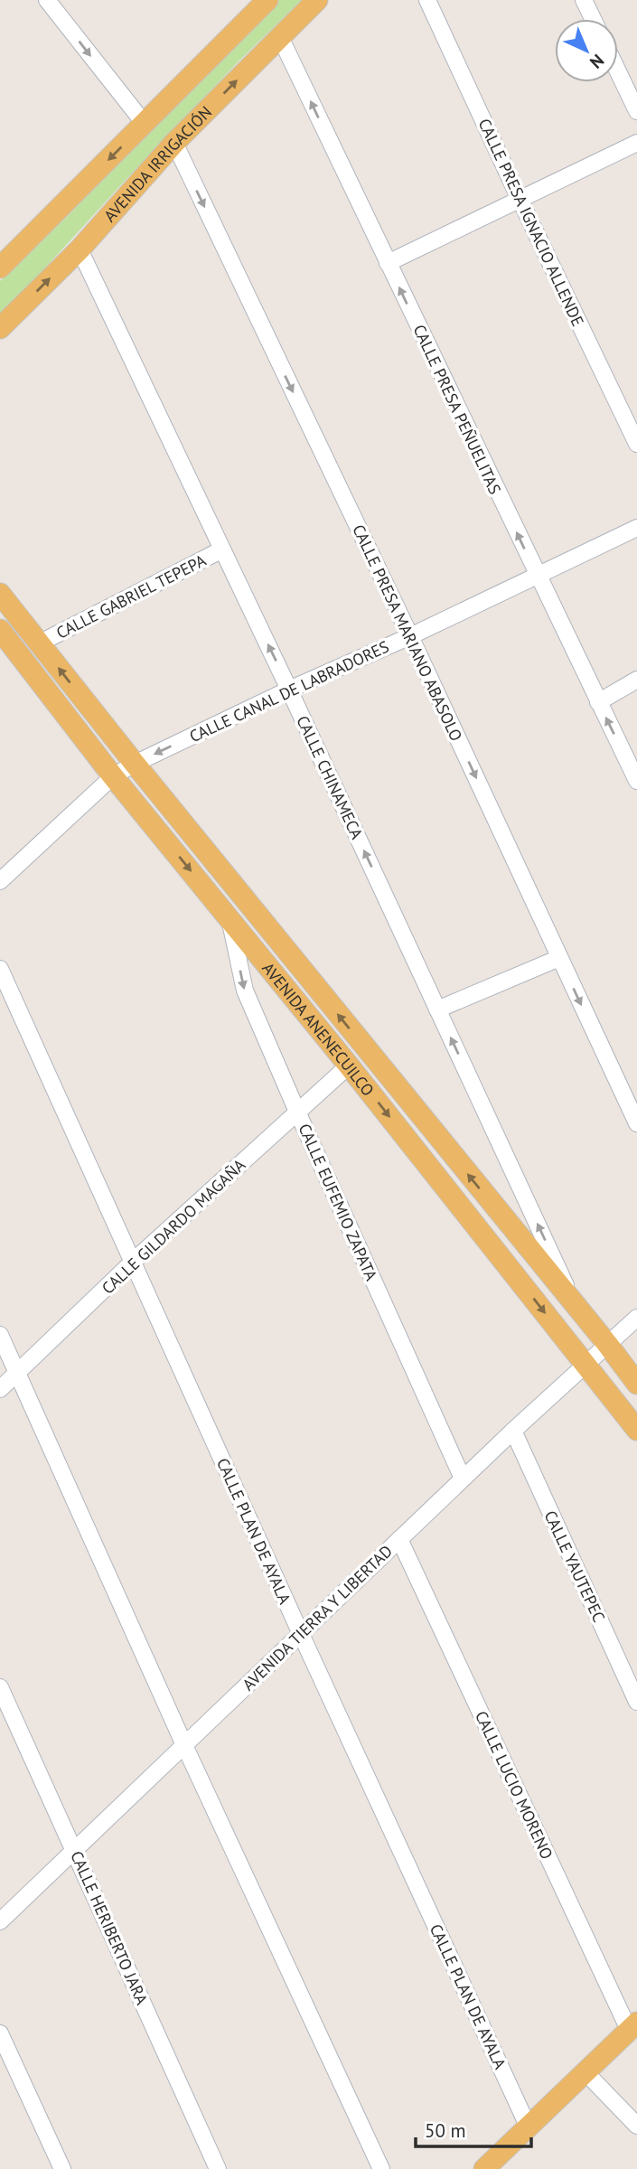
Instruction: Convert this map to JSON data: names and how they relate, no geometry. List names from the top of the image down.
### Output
{
  "streets": {
    "main road": ["AVENIDA IRRIGACIÓN", "AVENIDA ANENECUILCO"],
    "street": [
      "CALLE PRESA IGNACIO ALLENDE",
      "CALLE PRESA PEÑUELITAS",
      "CALLE GABRIEL TEPEPA",
      "CALLE PRESA MARIANO ABASOLO",
      "CALLE CANAL DE LABRADORES",
      "CALLE CHINAMECA",
      "CALLE EUFEMIO ZAPATA",
      "CALLE GILDARDO MAGAÑA",
      "CALLE PLAN DE AYALA",
      "CALLE YAUTEPEC",
      "AVENIDA TIERRA Y LIBERTAD",
      "CALLE LUCIO MORENO",
      "CALLE HERIBERTO JARA"
    ]
  },
  "crossings": [
    ["AVENIDA IRRIGACIÓN", "CALLE PRESA PEÑUELITAS"],
    ["AVENIDA IRRIGACIÓN", "CALLE PRESA MARIANO ABASOLO"],
    ["AVENIDA IRRIGACIÓN", "CALLE CHINAMECA"],
    ["CALLE PRESA PEÑUELITAS", "CALLE CANAL DE LABRADORES"],
    ["CALLE GABRIEL TEPEPA", "CALLE CHINAMECA"],
    ["CALLE GABRIEL TEPEPA", "AVENIDA ANENECUILCO"],
    ["CALLE PRESA MARIANO ABASOLO", "CALLE CANAL DE LABRADORES"],
    ["CALLE CANAL DE LABRADORES", "CALLE CHINAMECA"],
    ["CALLE CANAL DE LABRADORES", "AVENIDA ANENECUILCO"],
    ["CALLE CHINAMECA", "AVENIDA ANENECUILCO"],
    ["AVENIDA ANENECUILCO", "CALLE EUFEMIO ZAPATA"],
    ["AVENIDA ANENECUILCO", "CALLE GILDARDO MAGAÑA"],
    ["AVENIDA ANENECUILCO", "AVENIDA TIERRA Y LIBERTAD"],
    ["CALLE EUFEMIO ZAPATA", "CALLE GILDARDO MAGAÑA"],
    ["CALLE EUFEMIO ZAPATA", "AVENIDA TIERRA Y LIBERTAD"],
    ["CALLE GILDARDO MAGAÑA", "CALLE PLAN DE AYALA"],
    ["CALLE PLAN DE AYALA", "AVENIDA TIERRA Y LIBERTAD"],
    ["CALLE YAUTEPEC", "AVENIDA TIERRA Y LIBERTAD"],
    ["AVENIDA TIERRA Y LIBERTAD", "CALLE LUCIO MORENO"],
    ["AVENIDA TIERRA Y LIBERTAD", "CALLE HERIBERTO JARA"]
  ],
  "one_way": ["CALLE PRESA PEÑUELITAS", "CALLE PRESA MARIANO ABASOLO", "CALLE CHINAMECA"],
  "scale_bar": "50 m",
  "north": "bottom right"
}
